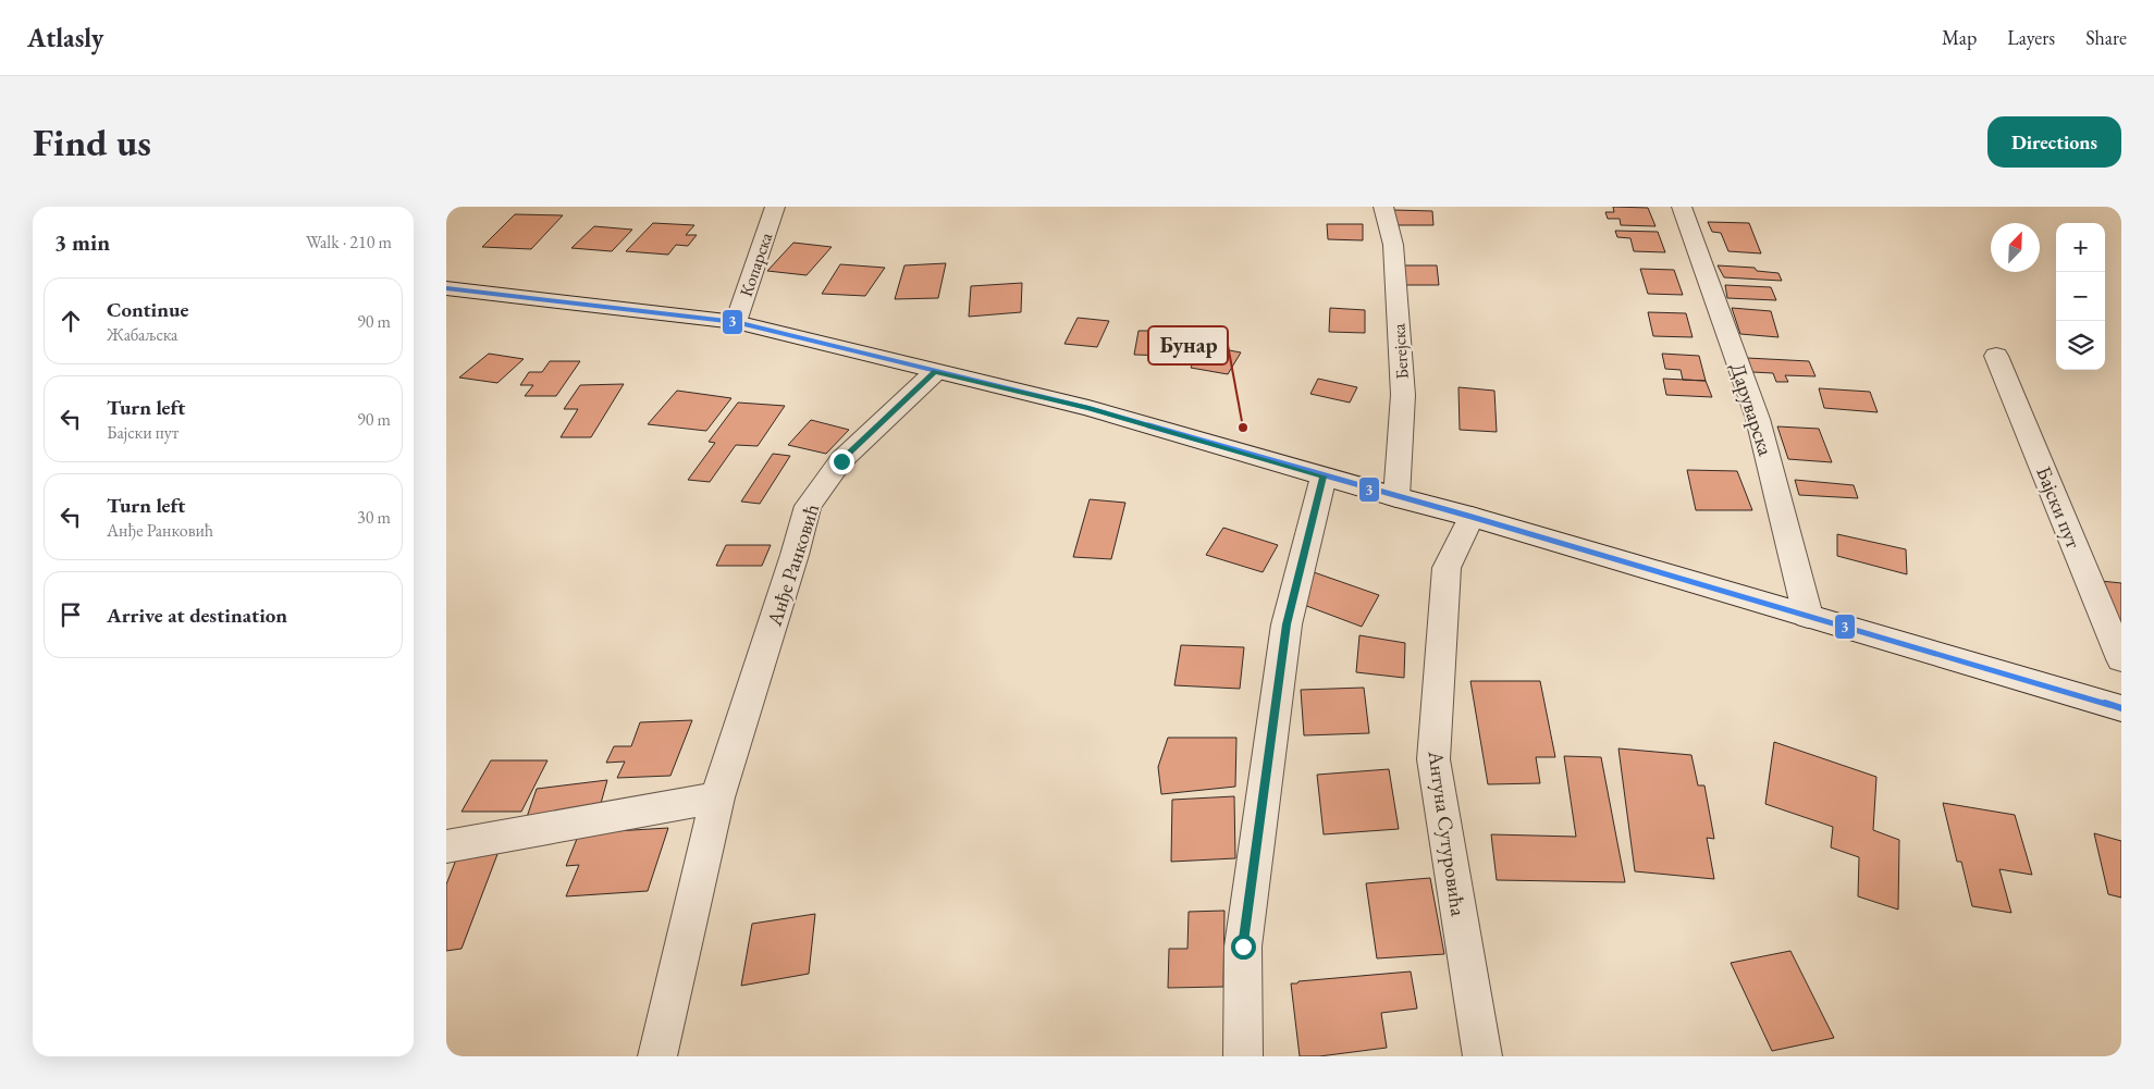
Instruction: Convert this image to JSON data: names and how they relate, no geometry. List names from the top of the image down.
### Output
{
  "streets": {
    "street": [
      "Копарска",
      "Бегејска",
      "Даруварска",
      "Бајски пут",
      "Анђе Ранковић",
      "Антуна Сутуровића"
    ]
  },
  "places": ["Бунар"],
  "lines": ["transit line 3"],
  "north": "top right",
  "page": {
    "header": "Atlasly",
    "nav": ["Map", "Layers", "Share"],
    "buttons": "Directions",
    "title": "Find us",
    "heading": ["3 min", "Walk · 210 m"],
    "map_buttons": ["+", "−"],
    "list": [
      ["Continue", "Жабаљска", "90 m"],
      ["Turn left", "Бајски пут", "90 m"],
      ["Turn left", "Анђе Ранковић", "30 m"],
      "Arrive at destination"
    ]
  }
}
